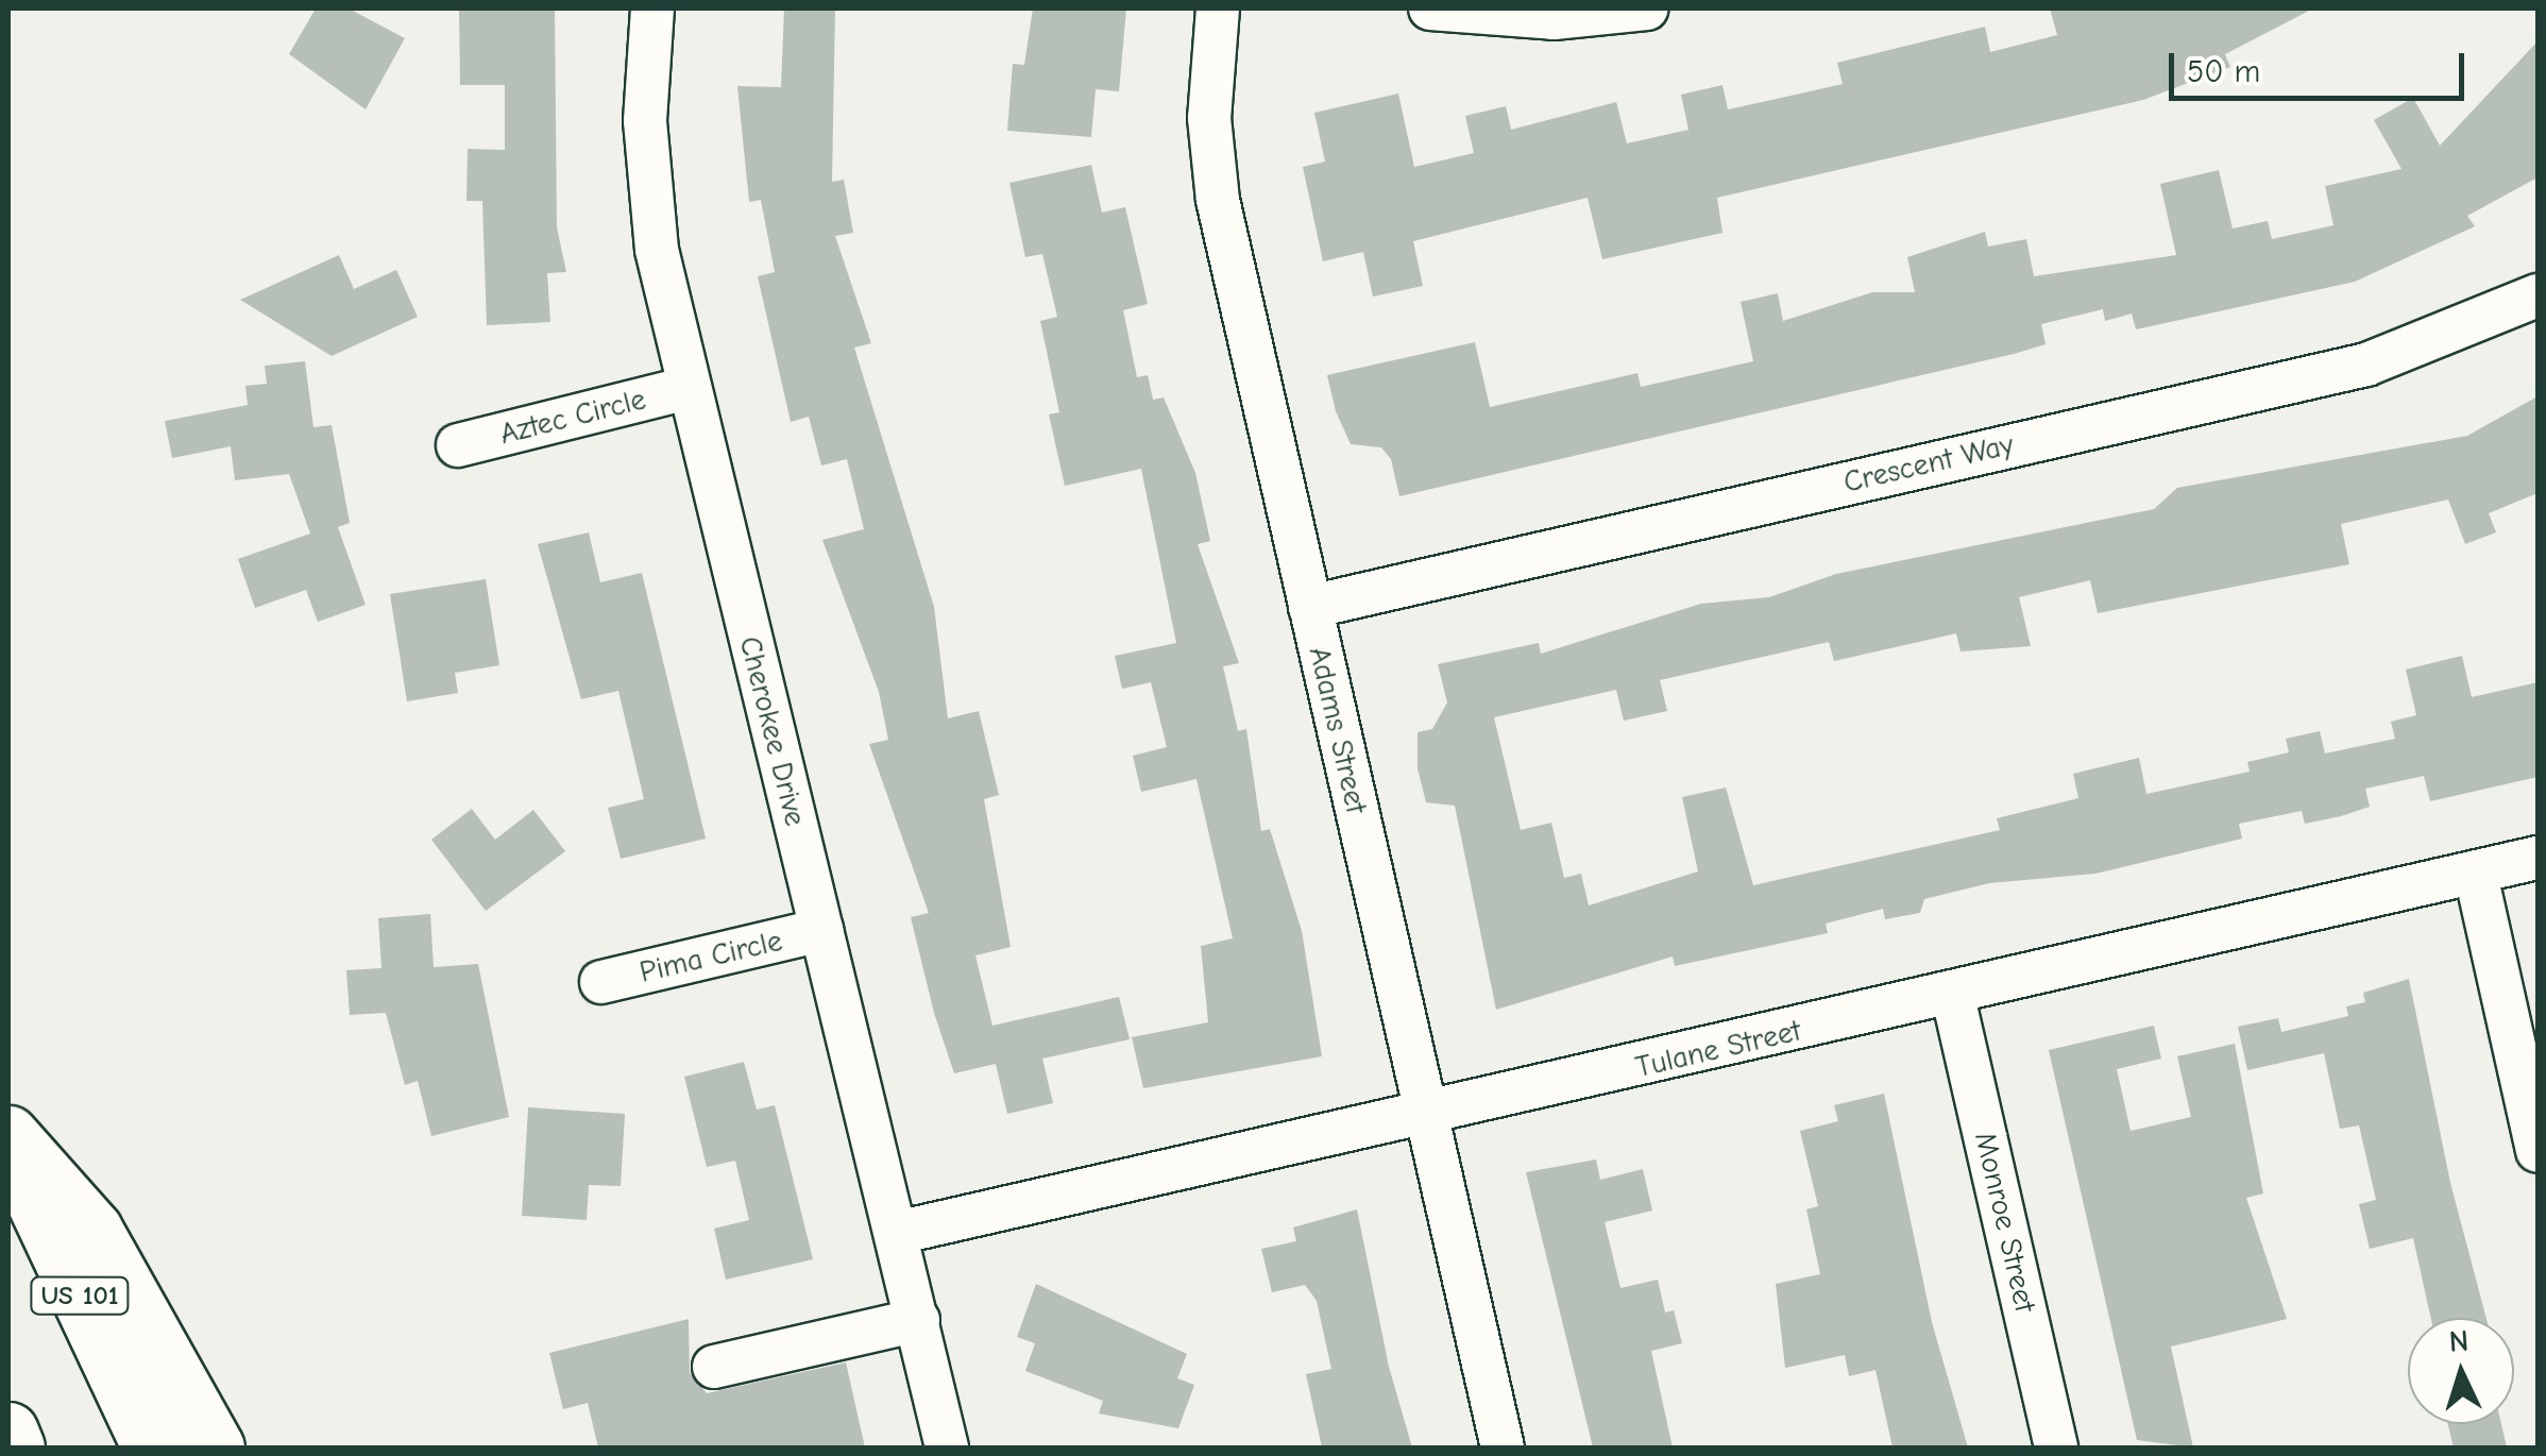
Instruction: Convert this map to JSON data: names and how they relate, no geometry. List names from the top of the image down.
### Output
{
  "streets": {
    "highway": ["US 101"],
    "street": [
      "Aztec Circle",
      "Crescent Way",
      "Adams Street",
      "Cherokee Drive",
      "Pima Circle",
      "Tulane Street",
      "Monroe Street"
    ]
  },
  "crossings": [
    ["Aztec Circle", "Cherokee Drive"],
    ["Crescent Way", "Adams Street"],
    ["Adams Street", "Tulane Street"],
    ["Cherokee Drive", "Pima Circle"],
    ["Cherokee Drive", "Tulane Street"],
    ["Tulane Street", "Monroe Street"]
  ],
  "scale_bar": "50 m",
  "north": "top"
}
